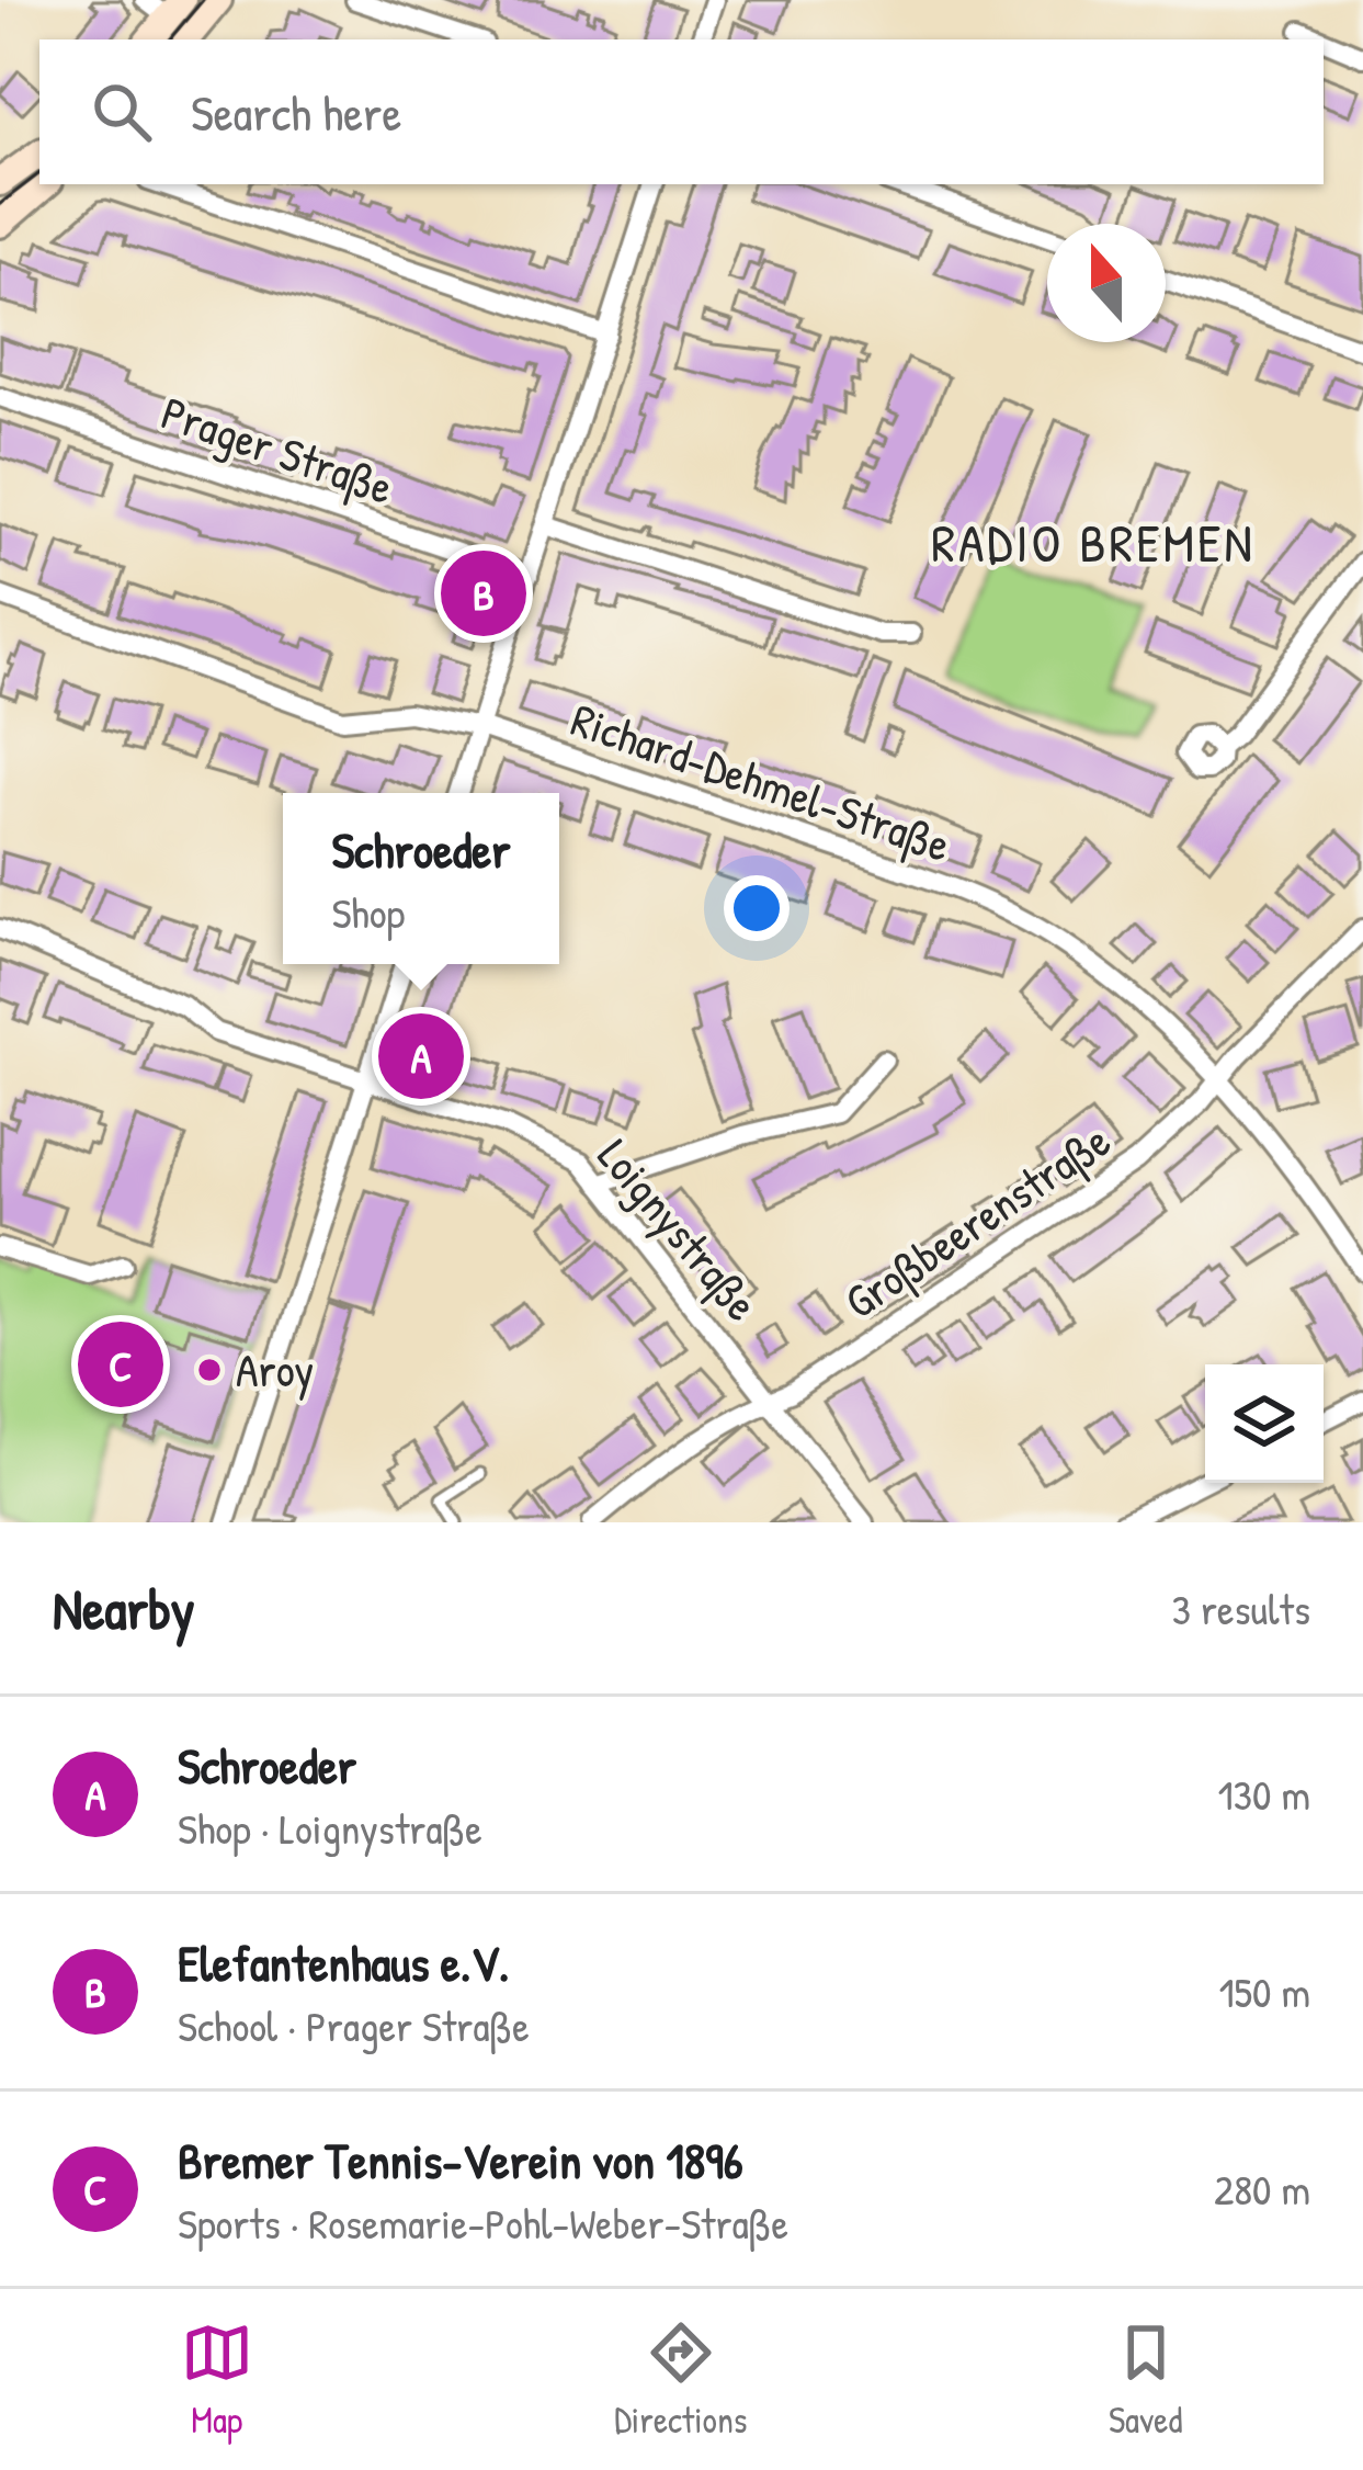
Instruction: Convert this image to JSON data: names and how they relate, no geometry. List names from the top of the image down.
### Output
{
  "streets": {
    "street": [
      "Prager Straße",
      "Richard-Dehmel-Straße",
      "Großbeerenstraße",
      "Loignystraße"
    ]
  },
  "crossings": [
    ["Richard-Dehmel-Straße", "Großbeerenstraße"],
    ["Großbeerenstraße", "Loignystraße"]
  ],
  "districts": ["RADIO BREMEN"],
  "places": ["Aroy"],
  "north": "top",
  "page": {
    "search": "Search here",
    "pins": ["B", "A", "C"],
    "popup": ["Schroeder", "Shop"],
    "heading": ["Nearby", "3 results"],
    "list": [
      {
        "mark": "A",
        "name": "Schroeder",
        "note": "Shop · Loignystraße",
        "value": "130 m"
      },
      {
        "mark": "B",
        "name": "Elefantenhaus e.V.",
        "note": "School · Prager Straße",
        "value": "150 m"
      },
      {
        "mark": "C",
        "name": "Bremer Tennis-Verein von 1896",
        "note": "Sports · Rosemarie-Pohl-Weber-Straße",
        "value": "280 m"
      }
    ],
    "nav": ["Map", "Directions", "Saved"]
  }
}
